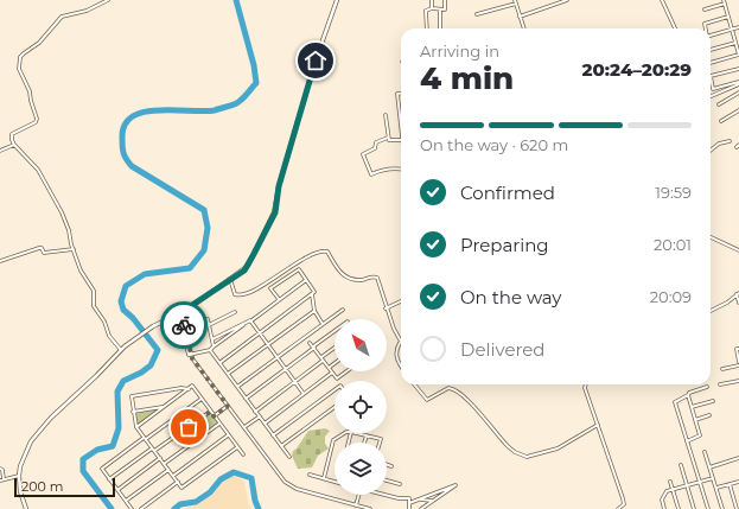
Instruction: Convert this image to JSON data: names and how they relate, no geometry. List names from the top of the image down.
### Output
{
  "scale_bar": "200 m",
  "north": "top left",
  "page": {
    "heading": ["4 min", "Arriving in", "20:24–20:29"],
    "bar": "On the way · 620 m",
    "list": [
      ["Confirmed", "19:59"],
      ["Preparing", "20:01"],
      ["On the way", "20:09"],
      "Delivered"
    ],
    "scale": "200 m"
  }
}
